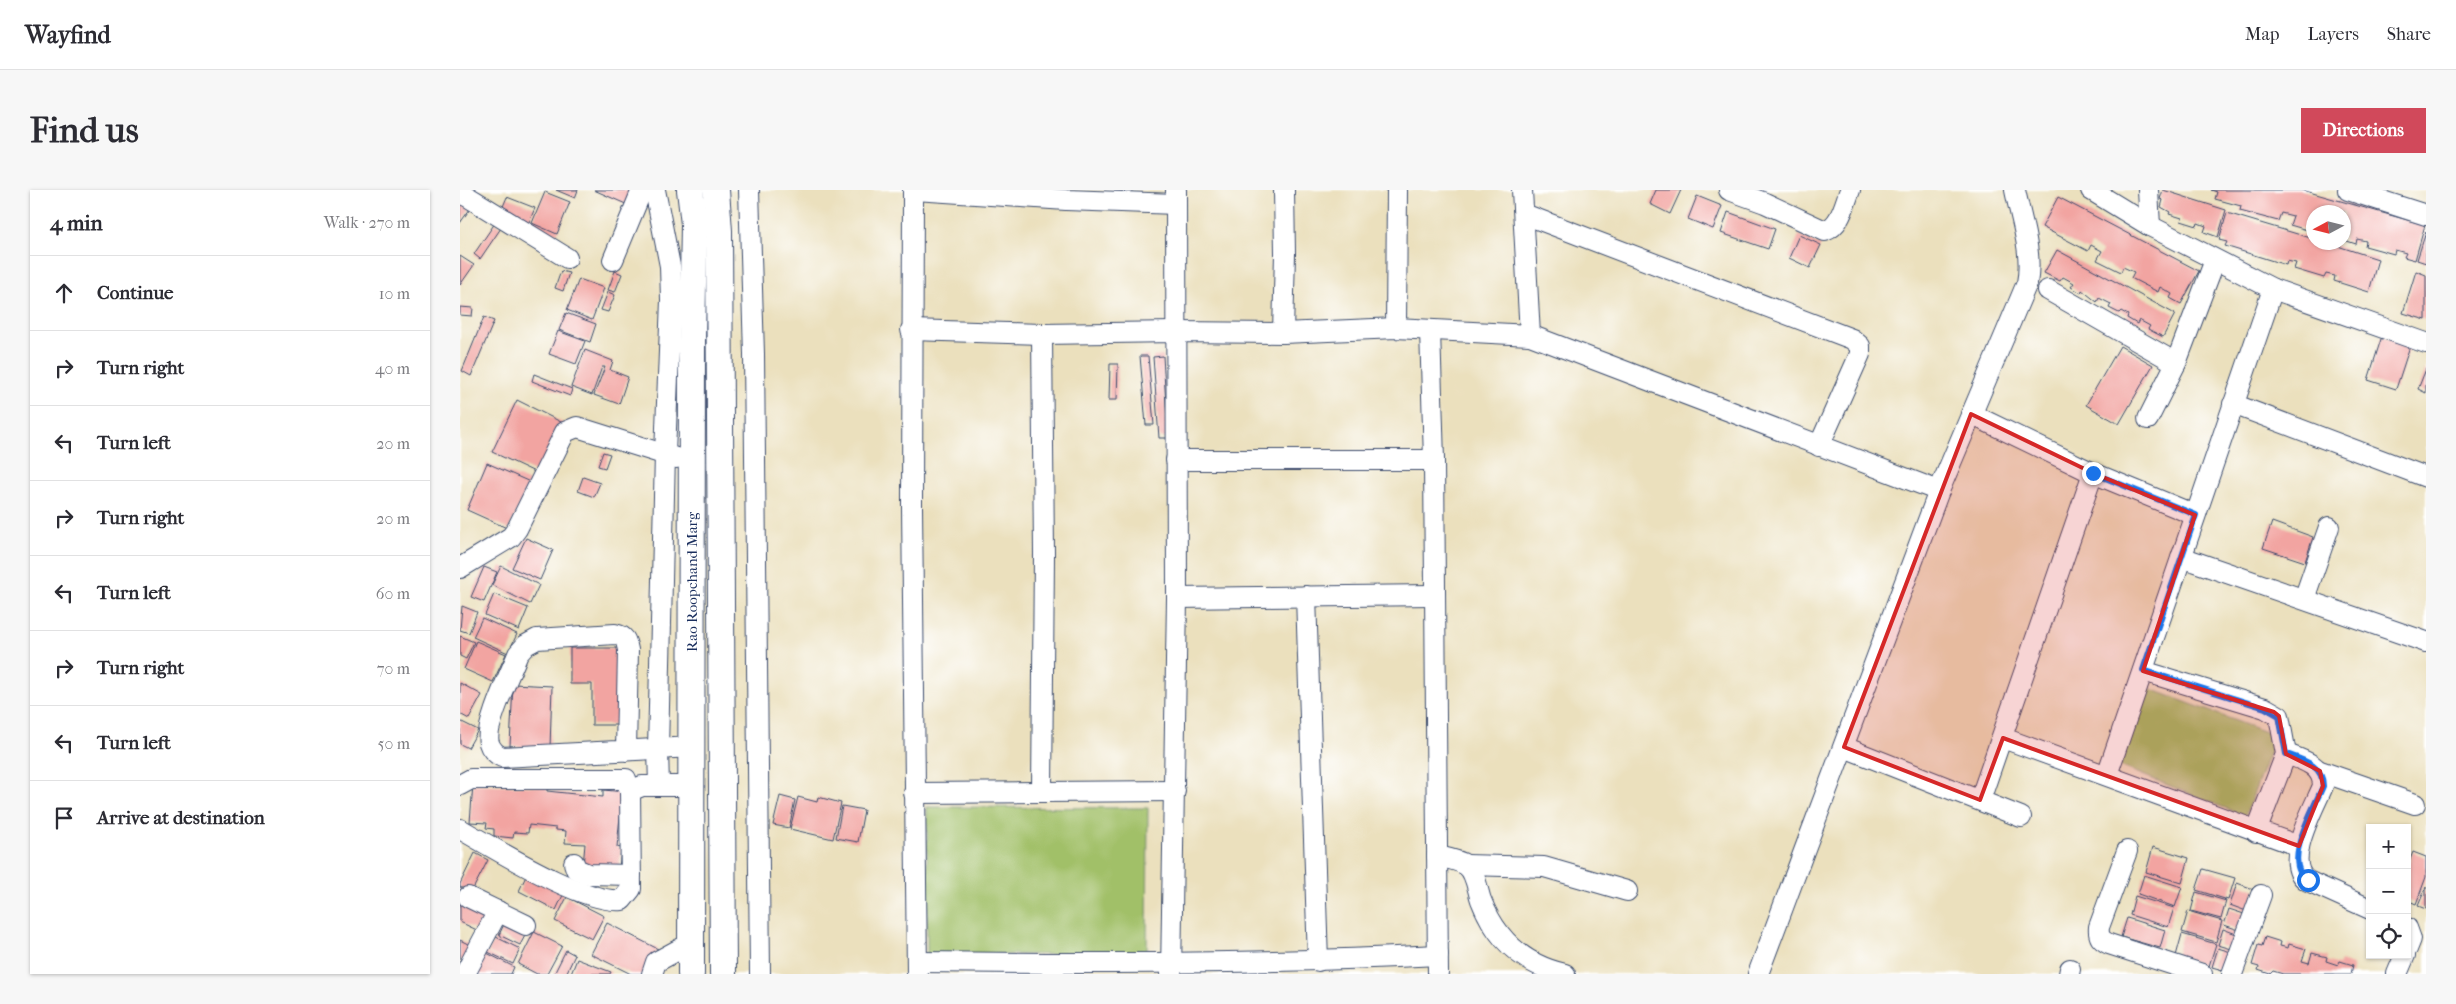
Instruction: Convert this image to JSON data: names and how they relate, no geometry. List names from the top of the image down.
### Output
{
  "streets": {
    "main road": ["Rao Roopchand Marg"]
  },
  "north": "left",
  "page": {
    "header": "Wayfind",
    "nav": ["Map", "Layers", "Share"],
    "buttons": "Directions",
    "title": "Find us",
    "heading": ["4 min", "Walk · 270 m"],
    "list": [
      ["Continue", "10 m"],
      ["Turn right", "40 m"],
      ["Turn left", "20 m"],
      ["Turn right", "20 m"],
      ["Turn left", "60 m"],
      ["Turn right", "70 m"],
      ["Turn left", "50 m"],
      "Arrive at destination"
    ],
    "map_buttons": ["+", "−"]
  }
}
